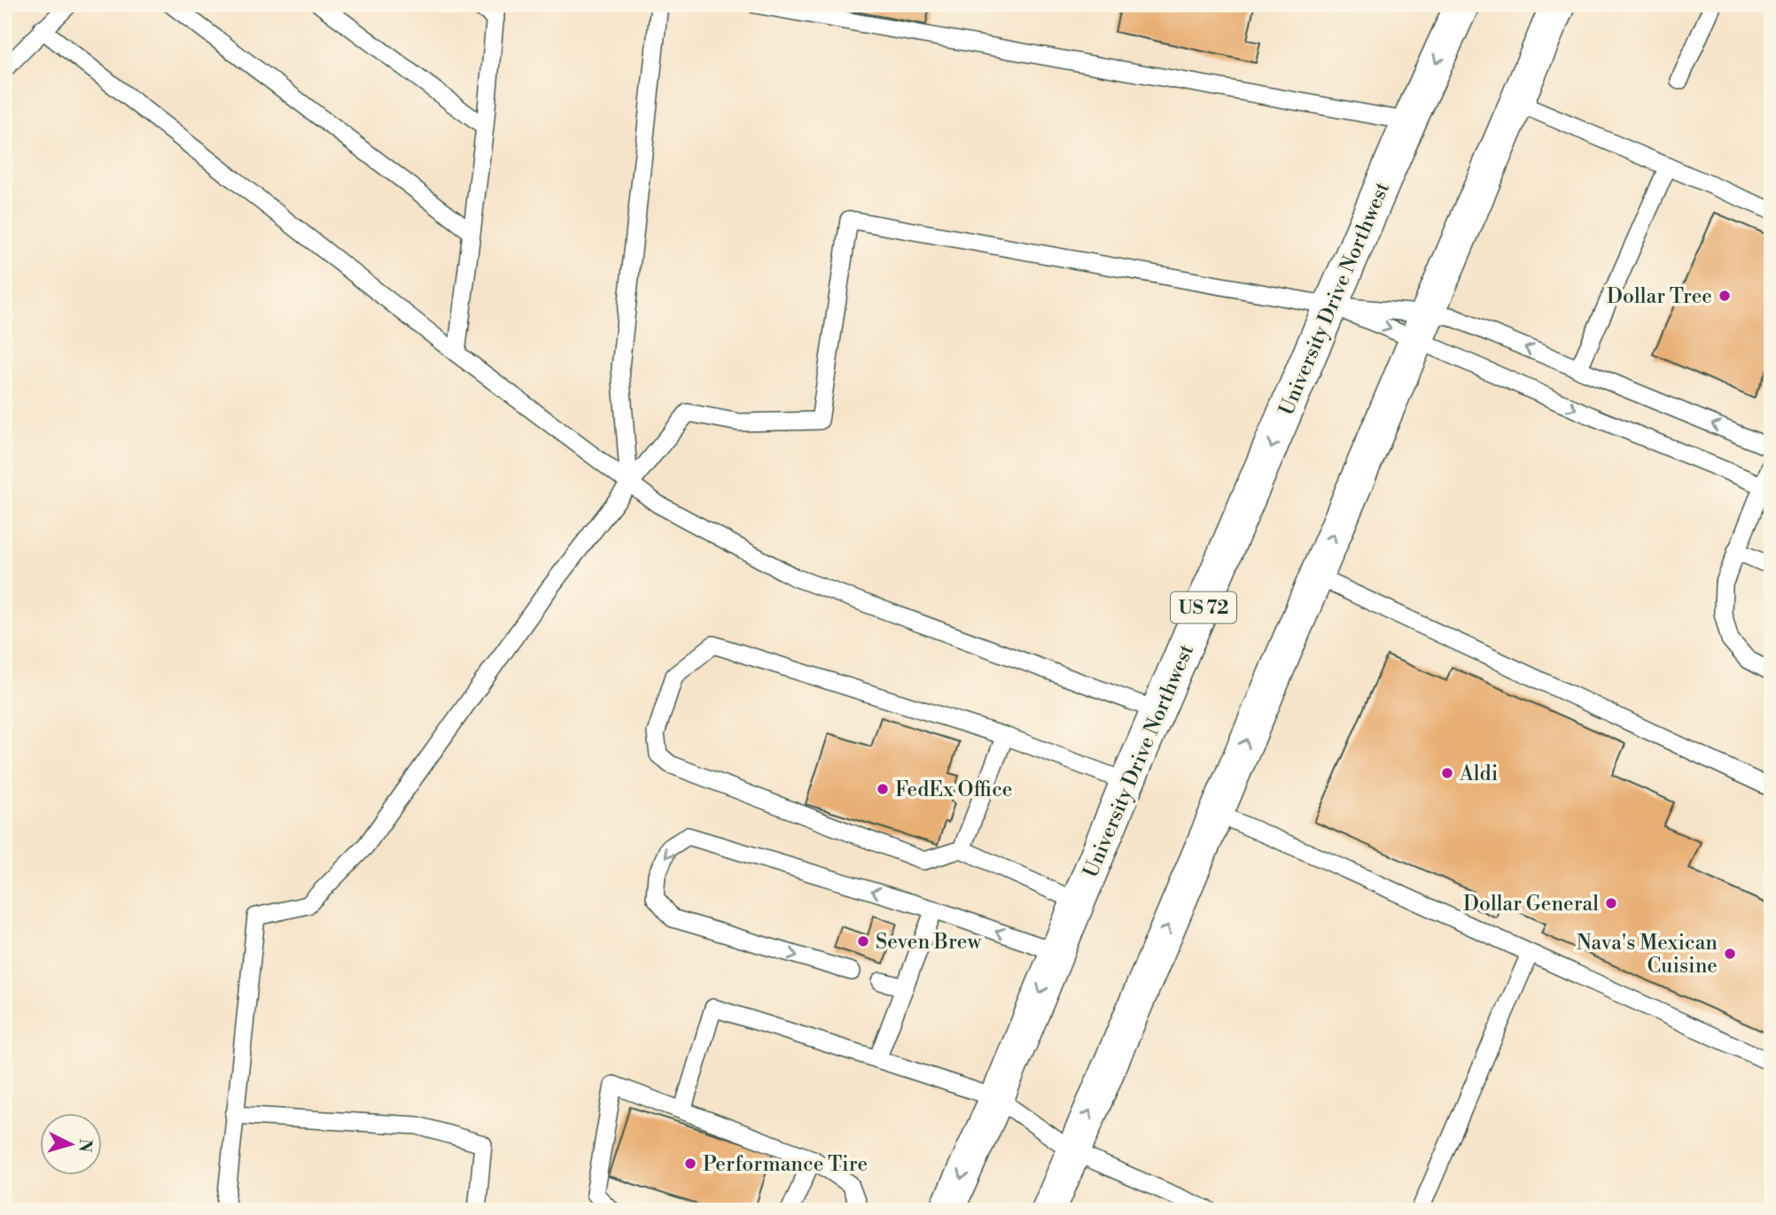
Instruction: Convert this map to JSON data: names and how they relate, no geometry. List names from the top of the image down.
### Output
{
  "streets": {
    "highway": ["University Drive Northwest", "US 72"]
  },
  "places": [
    "Dollar Tree",
    "Aldi",
    "FedEx Office",
    "Dollar General",
    "Seven Brew",
    "Nava's Mexican Cuisine",
    "Performance Tire"
  ],
  "north": "right"
}
